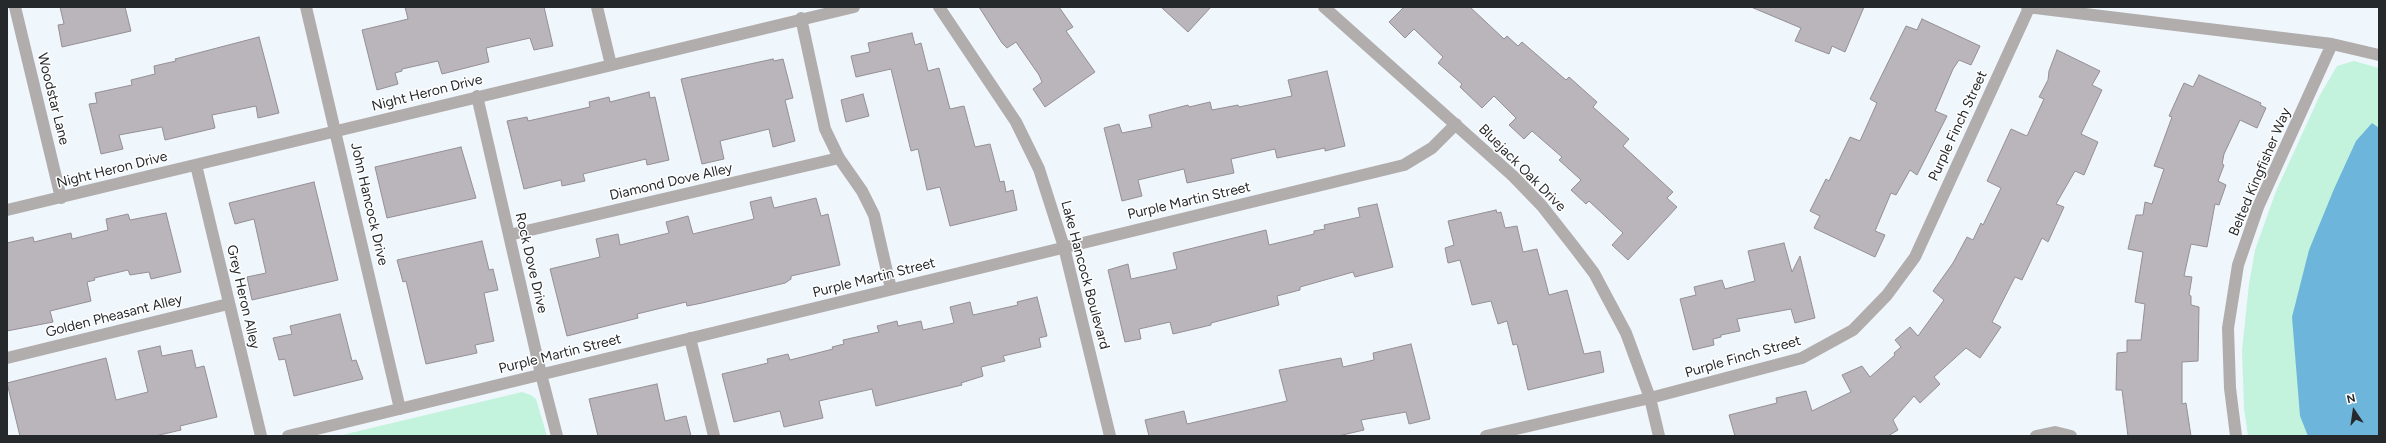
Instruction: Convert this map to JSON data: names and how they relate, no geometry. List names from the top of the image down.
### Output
{
  "streets": {
    "street": [
      "Night Heron Drive",
      "Woodstar Lane",
      "Purple Finch Street",
      "Bluejack Oak Drive",
      "Belted Kingfisher Way",
      "Diamond Dove Alley",
      "Purple Martin Street",
      "John Hancock Drive",
      "Rock Dove Drive",
      "Lake Hancock Boulevard",
      "Grey Heron Alley",
      "Golden Pheasant Alley"
    ]
  },
  "crossings": [
    ["Night Heron Drive", "Woodstar Lane"],
    ["Night Heron Drive", "John Hancock Drive"],
    ["Night Heron Drive", "Rock Dove Drive"],
    ["Night Heron Drive", "Grey Heron Alley"],
    ["Purple Finch Street", "Bluejack Oak Drive"],
    ["Bluejack Oak Drive", "Purple Martin Street"],
    ["Diamond Dove Alley", "Rock Dove Drive"],
    ["Purple Martin Street", "John Hancock Drive"],
    ["Purple Martin Street", "Rock Dove Drive"],
    ["Purple Martin Street", "Lake Hancock Boulevard"],
    ["Grey Heron Alley", "Golden Pheasant Alley"]
  ],
  "north": "top"
}
